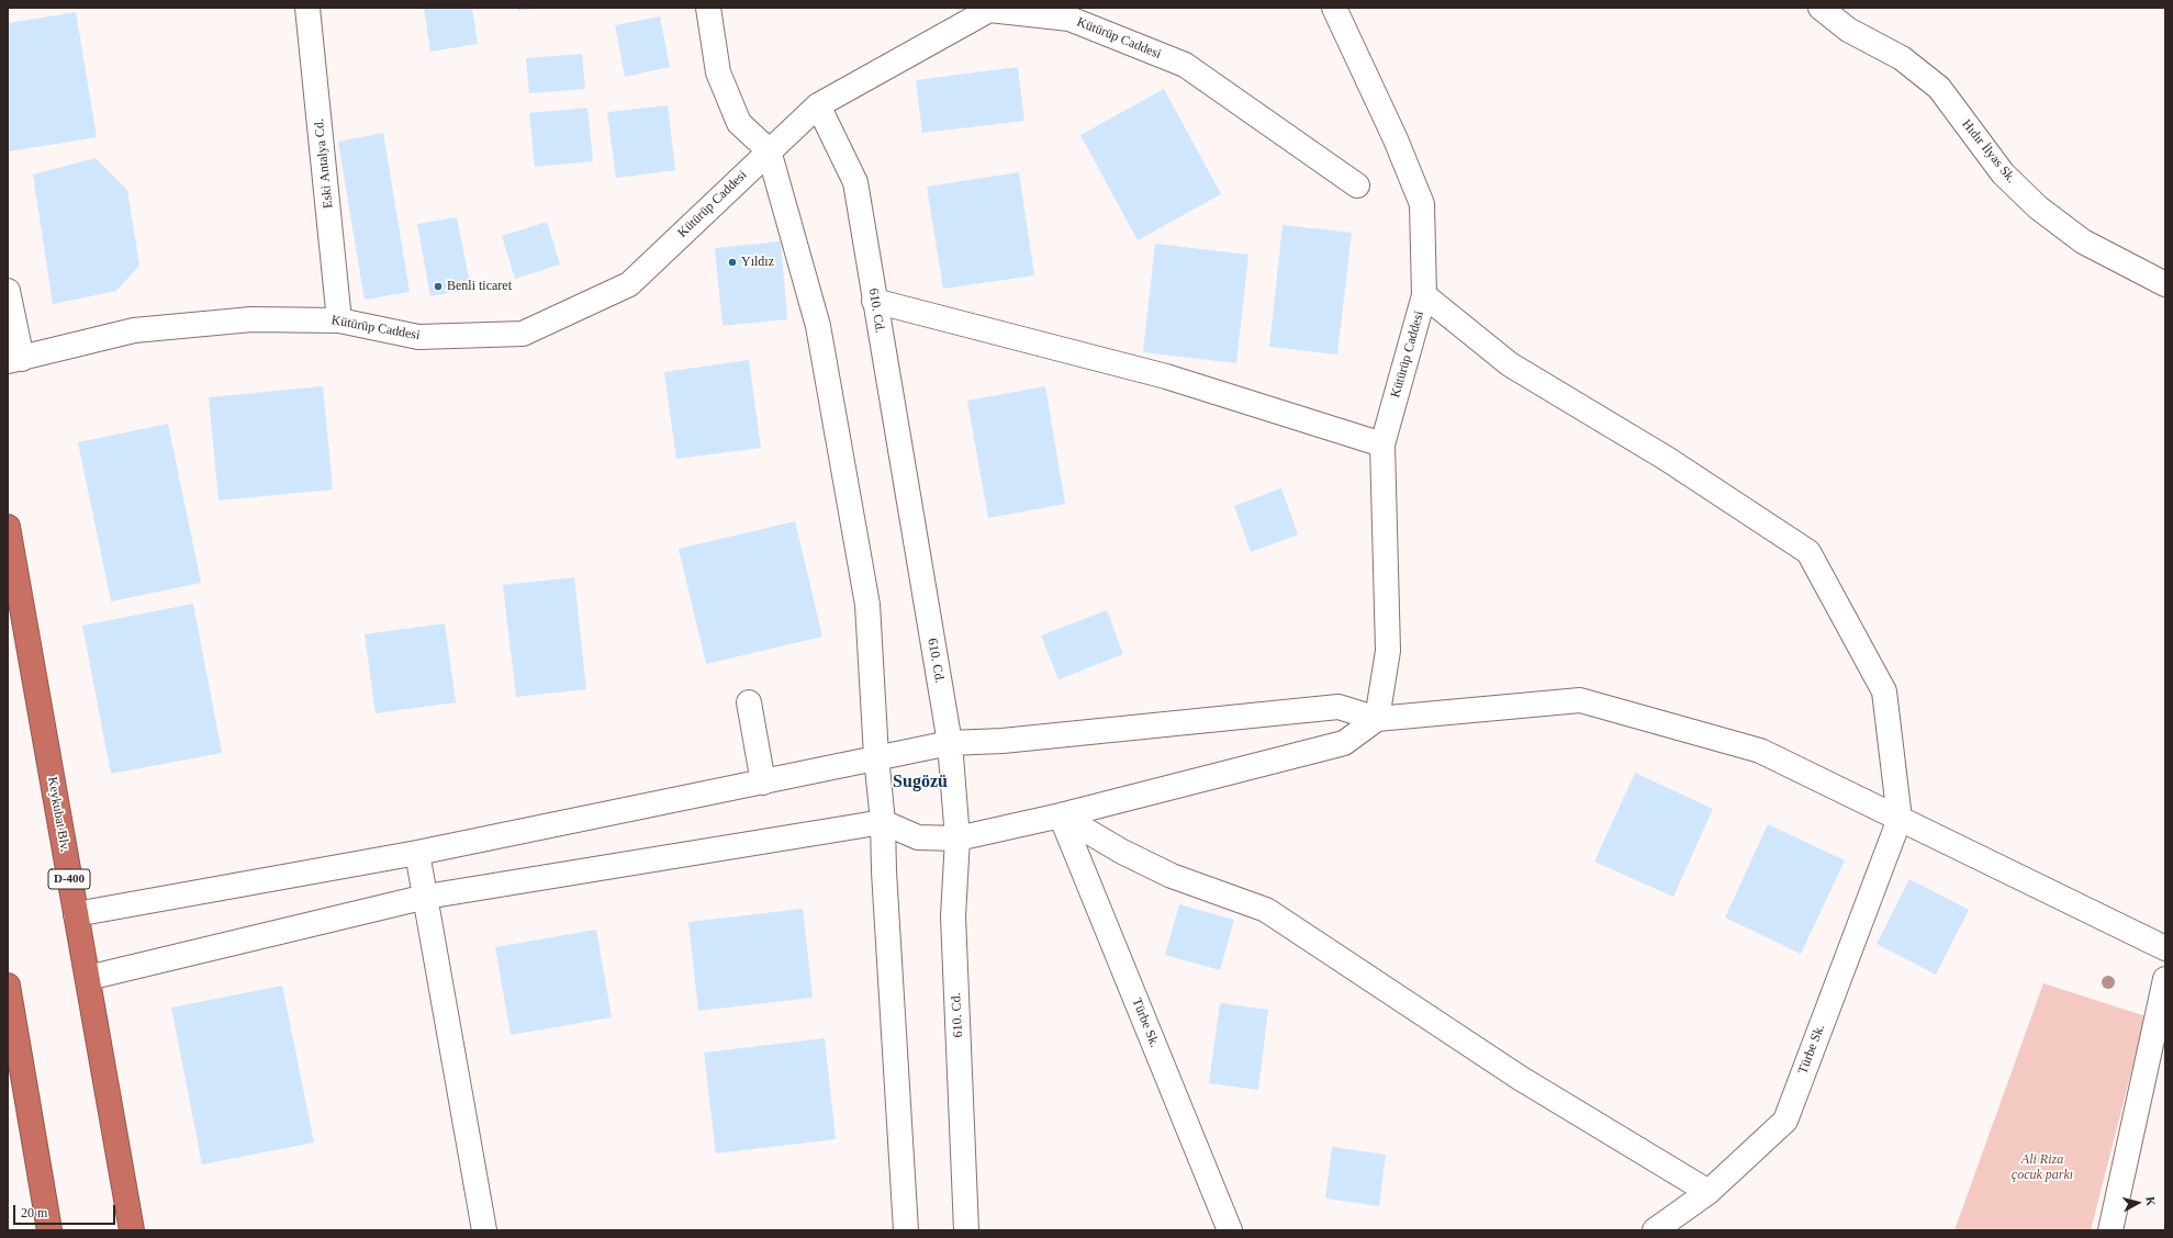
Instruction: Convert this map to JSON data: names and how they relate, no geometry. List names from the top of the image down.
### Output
{
  "streets": {
    "highway": ["Keykubat Blv.", "D-400"],
    "street": [
      "Kütürüp Caddesi",
      "Hıdır İlyas Sk.",
      "Eski Antalya Cd.",
      "610. Cd.",
      "Türbe Sk."
    ]
  },
  "crossings": [
    ["Kütürüp Caddesi", "Eski Antalya Cd."],
    ["Kütürüp Caddesi", "610. Cd."]
  ],
  "districts": ["Sugözü"],
  "parks": ["Ali Riza çocuk parkı"],
  "places": ["Yıldız", "Benli ticaret"],
  "scale_bar": "20 m",
  "north": "right"
}
